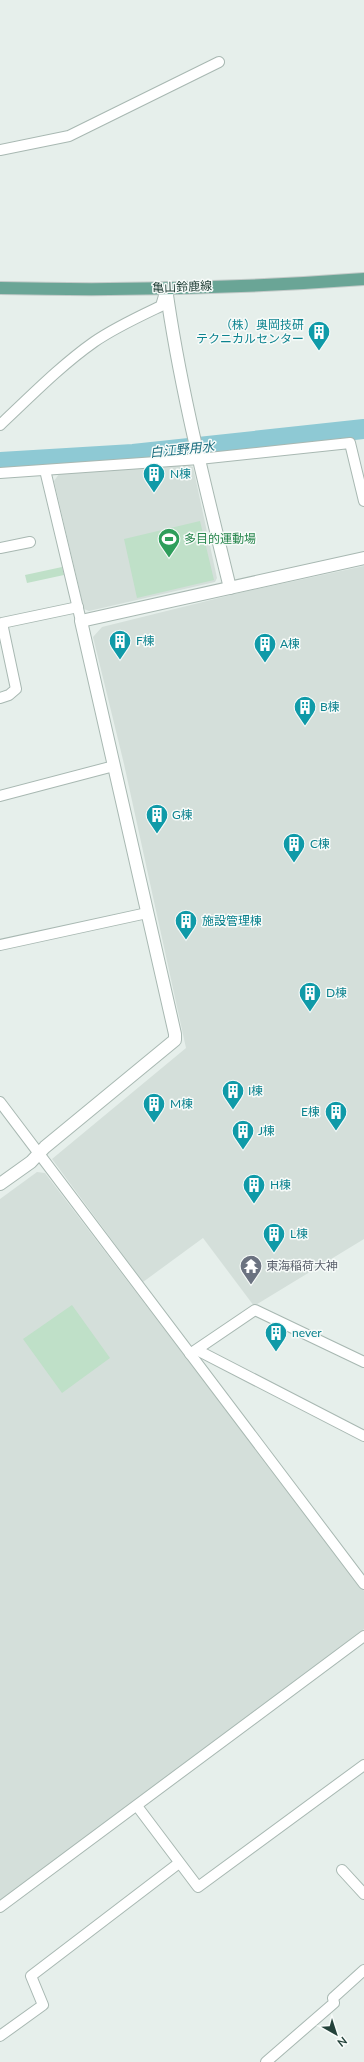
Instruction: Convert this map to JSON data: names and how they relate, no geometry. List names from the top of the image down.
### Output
{
  "streets": {
    "main road": ["亀山鈴鹿線"]
  },
  "water": ["白江野用水"],
  "places": {
    "building": [
      "（株）奥岡技研 テクニカルセンター",
      "N棟",
      "F棟",
      "A棟",
      "B棟",
      "G棟",
      "C棟",
      "施設管理棟",
      "D棟",
      "I棟",
      "M棟",
      "E棟",
      "J棟",
      "H棟",
      "L棟",
      "never"
    ],
    "sports": ["多目的運動場"],
    "temple": ["東海稲荷大神"]
  },
  "north": "bottom right"
}
